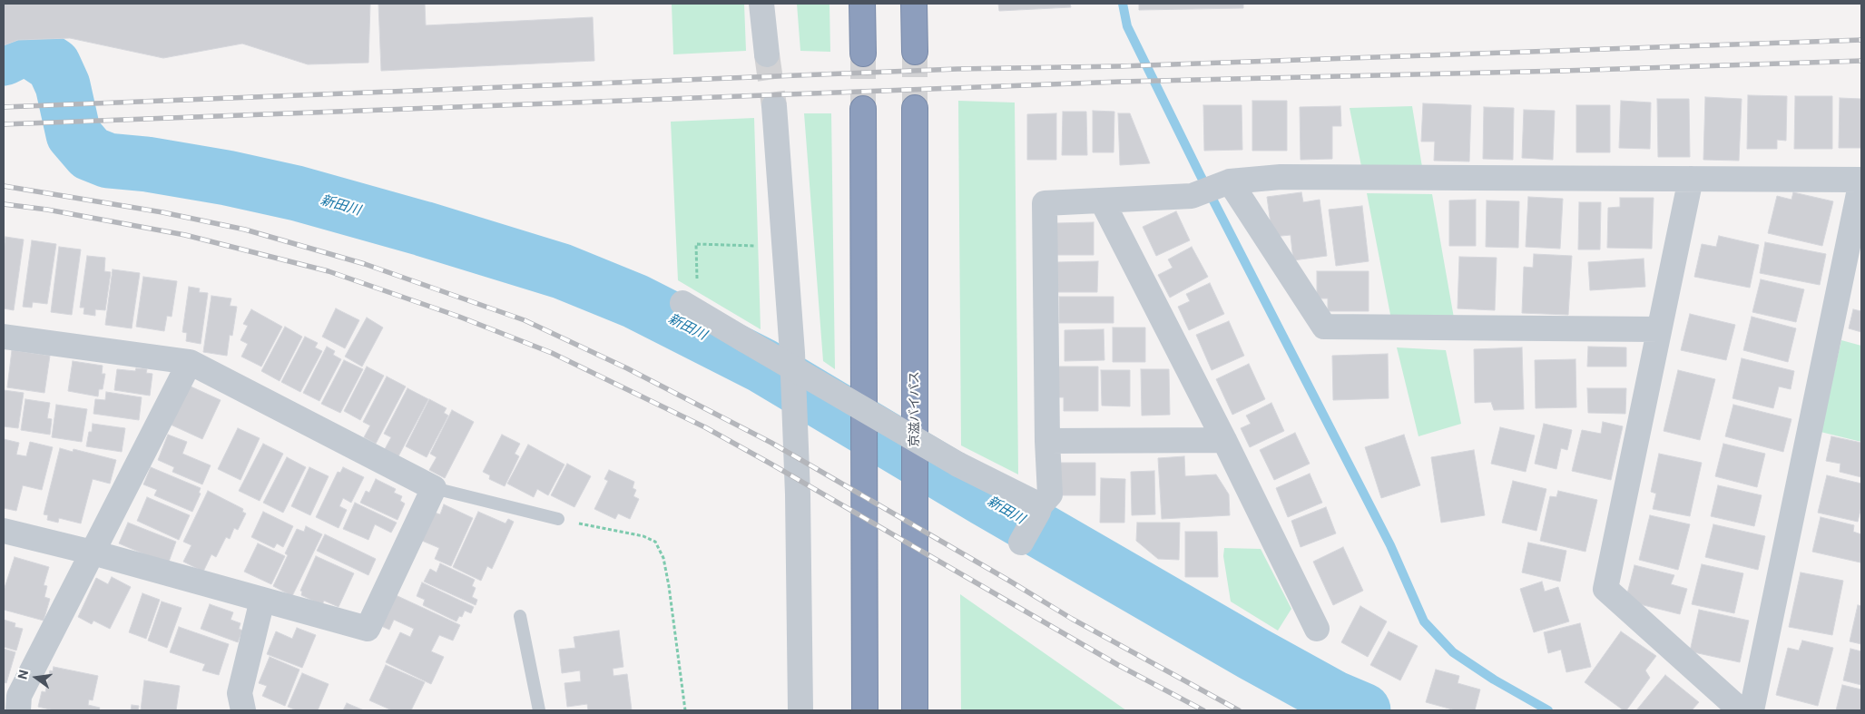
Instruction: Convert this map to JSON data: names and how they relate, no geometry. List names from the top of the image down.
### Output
{
  "streets": {
    "highway": ["京滋バイパス"]
  },
  "water": ["新田川"],
  "north": "left"
}
